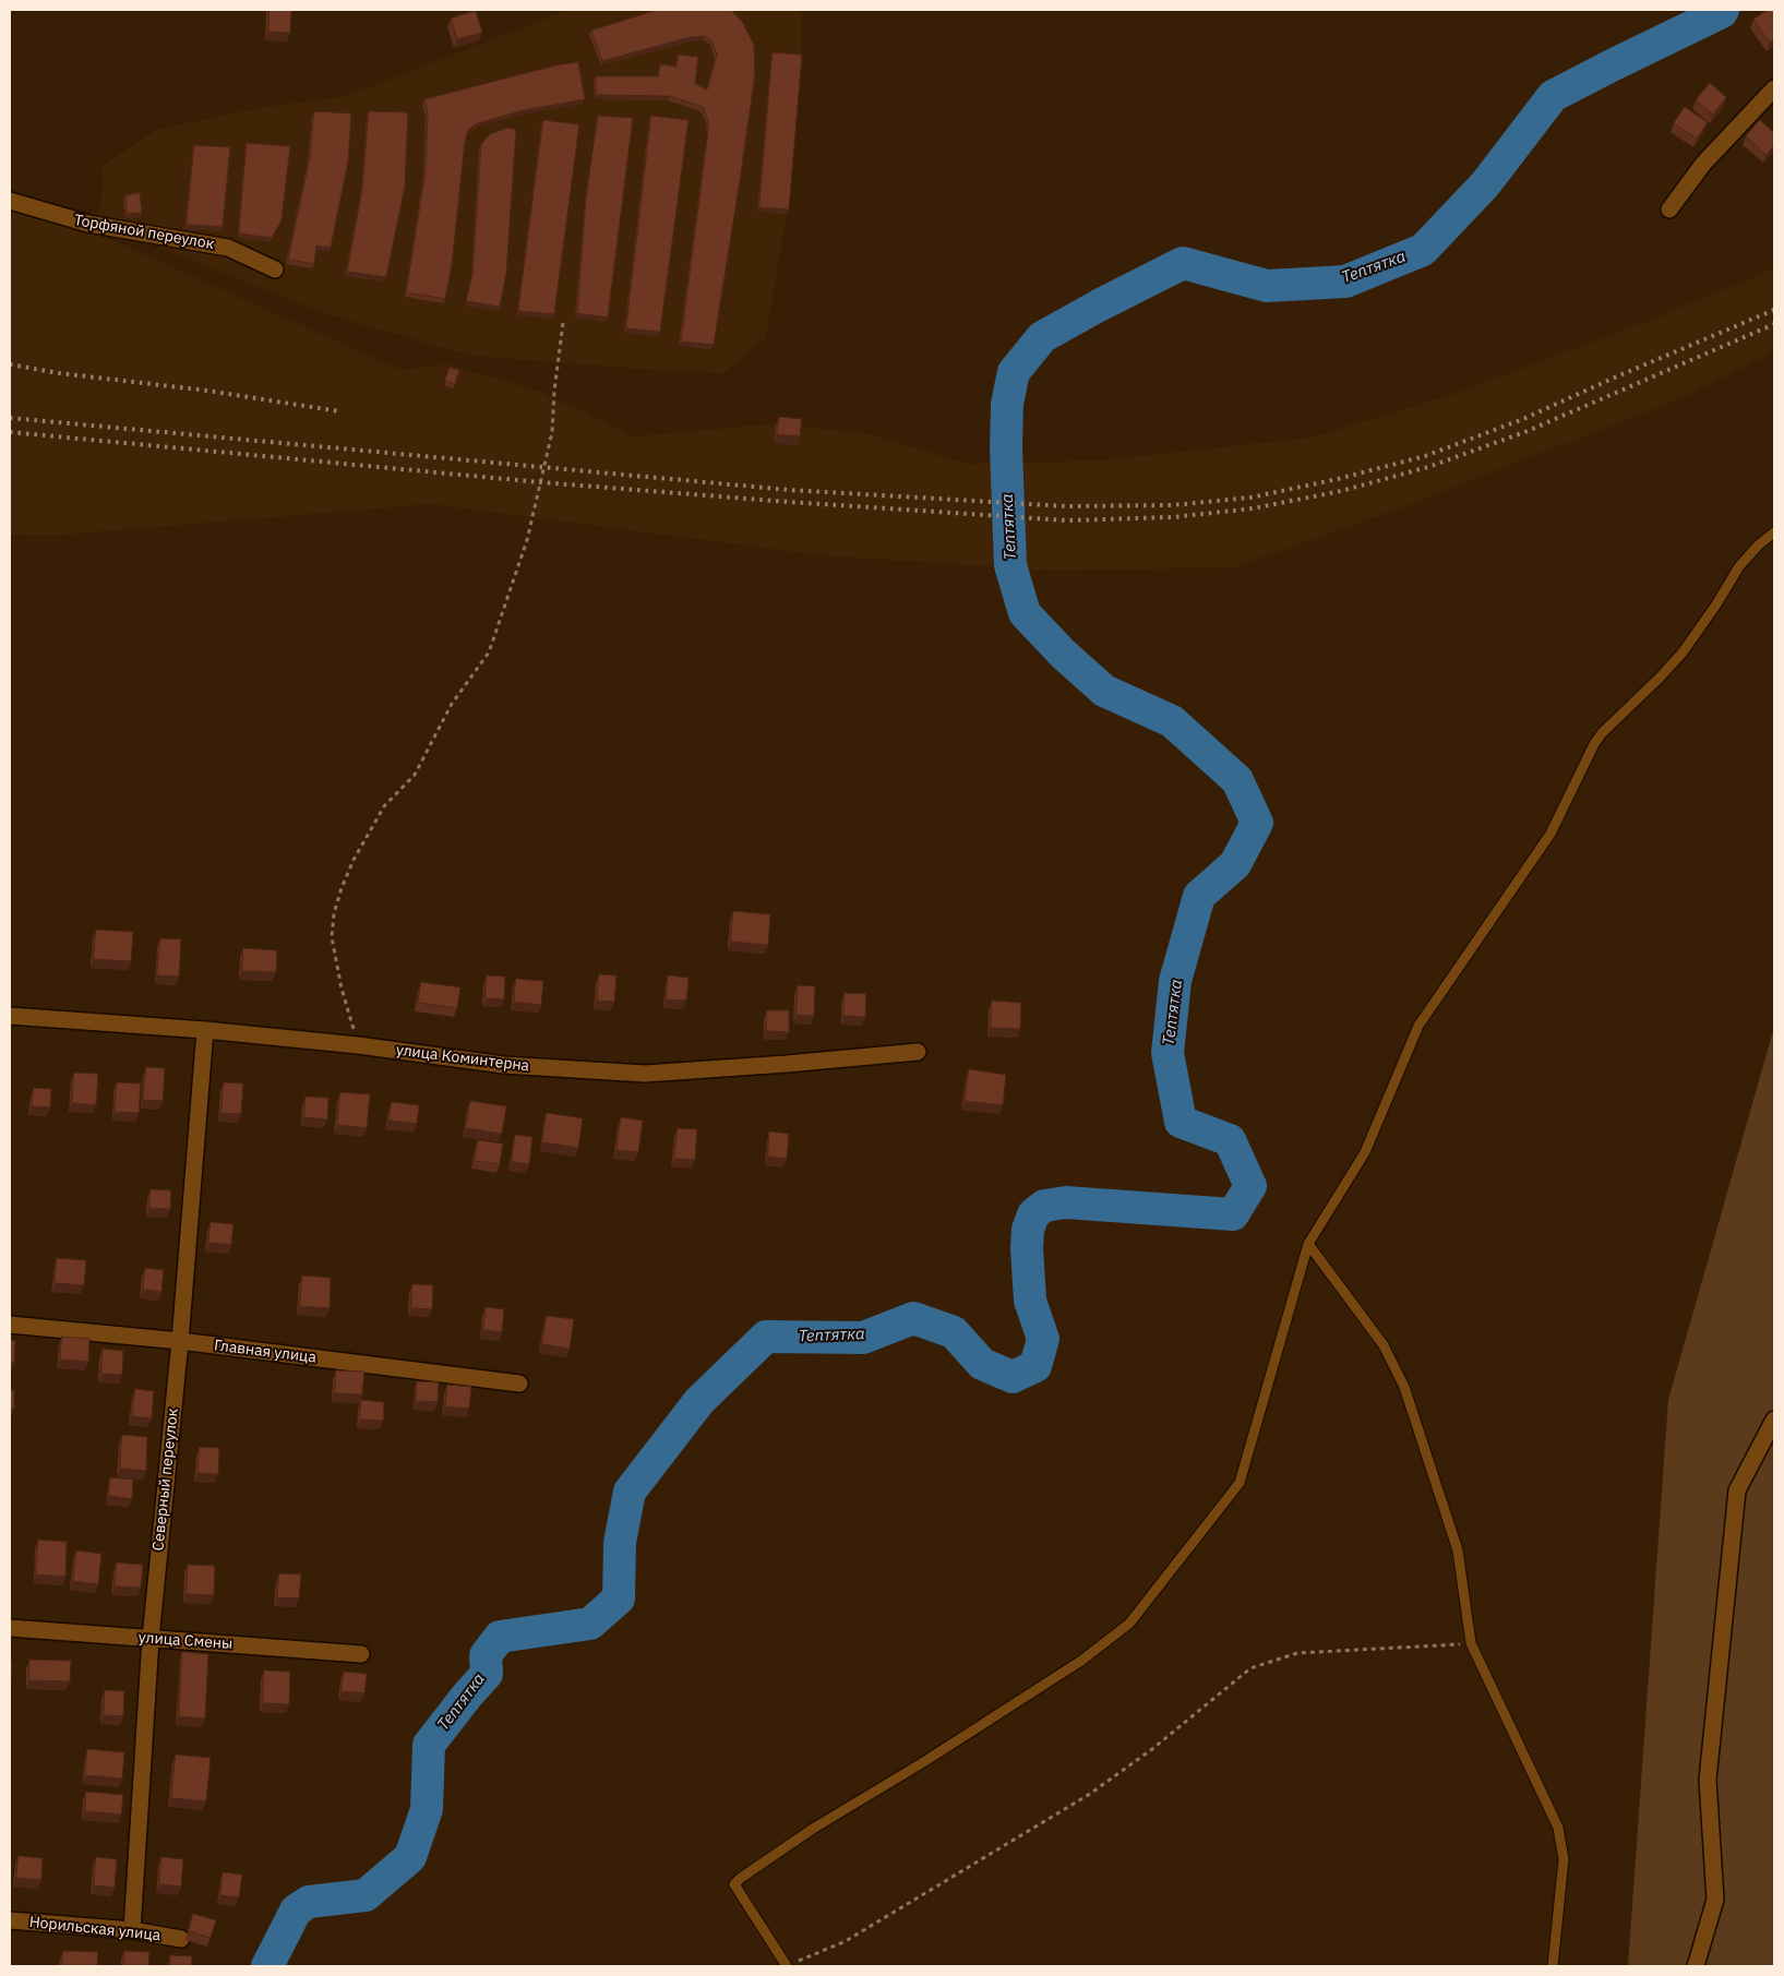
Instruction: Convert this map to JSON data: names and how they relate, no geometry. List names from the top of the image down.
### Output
{
  "streets": {
    "street": [
      "Торфяной переулок",
      "улица Коминтерна",
      "Главная улица",
      "Северный переулок",
      "улица Смены",
      "Норильская улица"
    ]
  },
  "crossings": [
    ["улица Коминтерна", "Северный переулок"],
    ["Главная улица", "Северный переулок"],
    ["Северный переулок", "улица Смены"],
    ["Северный переулок", "Норильская улица"]
  ],
  "water": ["Тептятка"]
}
